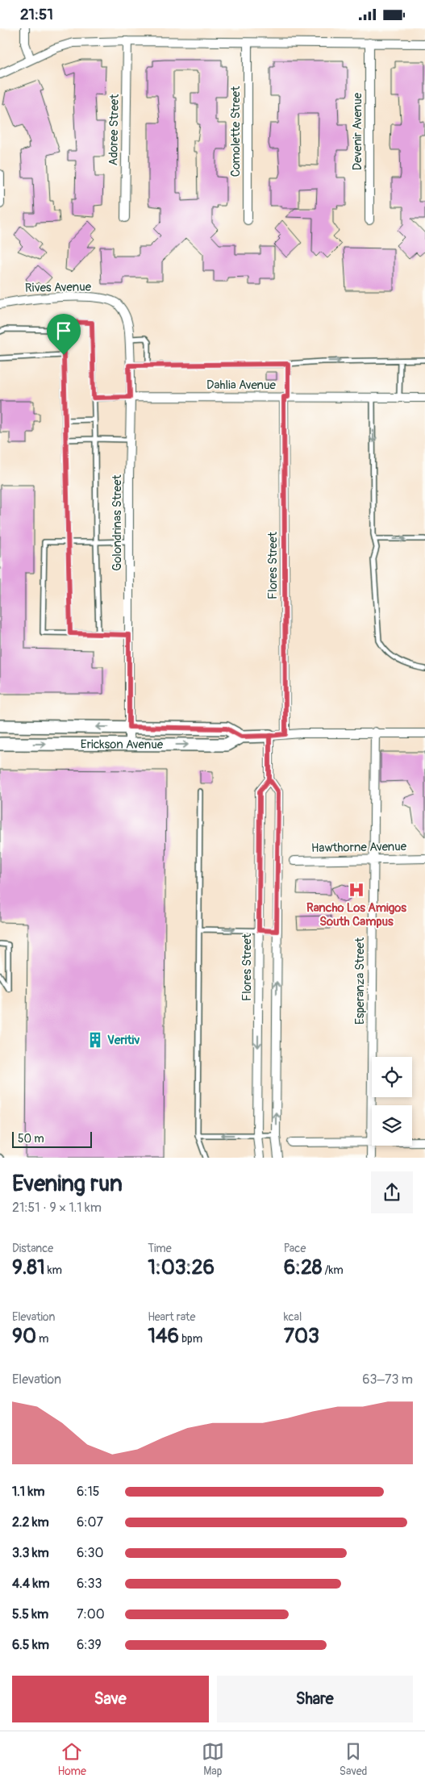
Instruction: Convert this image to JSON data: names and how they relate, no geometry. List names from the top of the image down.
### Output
{
  "streets": {
    "street": [
      "Adoree Street",
      "Comolette Street",
      "Devenir Avenue",
      "Rives Avenue",
      "Dahlia Avenue",
      "Golondrinas Street",
      "Flores Street",
      "Erickson Avenue",
      "Hawthorne Avenue",
      "Esperanza Street"
    ]
  },
  "crossings": [
    ["Rives Avenue", "Golondrinas Street"],
    ["Dahlia Avenue", "Golondrinas Street"],
    ["Dahlia Avenue", "Flores Street"],
    ["Golondrinas Street", "Erickson Avenue"],
    ["Flores Street", "Erickson Avenue"],
    ["Erickson Avenue", "Esperanza Street"],
    ["Hawthorne Avenue", "Esperanza Street"]
  ],
  "places": {
    "hospital": ["Rancho Los Amigos South Campus"],
    "building": ["Veritiv"]
  },
  "scale_bar": "50 m",
  "page": {
    "status": "21:51",
    "scale": "50 m",
    "heading": ["Evening run", "21:51 · 9 × 1.1 km"],
    "stats": [
      ["Distance", "9.81 km"],
      ["Time", "1:03:26"],
      ["Pace", "6:28 /km"],
      ["Elevation", "90 m"],
      ["Heart rate", "146 bpm"],
      ["kcal", "703"]
    ],
    "chart": ["Elevation", "63–73 m"],
    "list": [
      {
        "name": "1.1 km",
        "note": "6:15"
      },
      {
        "name": "2.2 km",
        "note": "6:07"
      },
      {
        "name": "3.3 km",
        "note": "6:30"
      },
      {
        "name": "4.4 km",
        "note": "6:33"
      },
      {
        "name": "5.5 km",
        "note": "7:00"
      },
      {
        "name": "6.5 km",
        "note": "6:39"
      }
    ],
    "buttons": ["Save", "Share"],
    "tabs": ["Home", "Map", "Saved"]
  }
}
